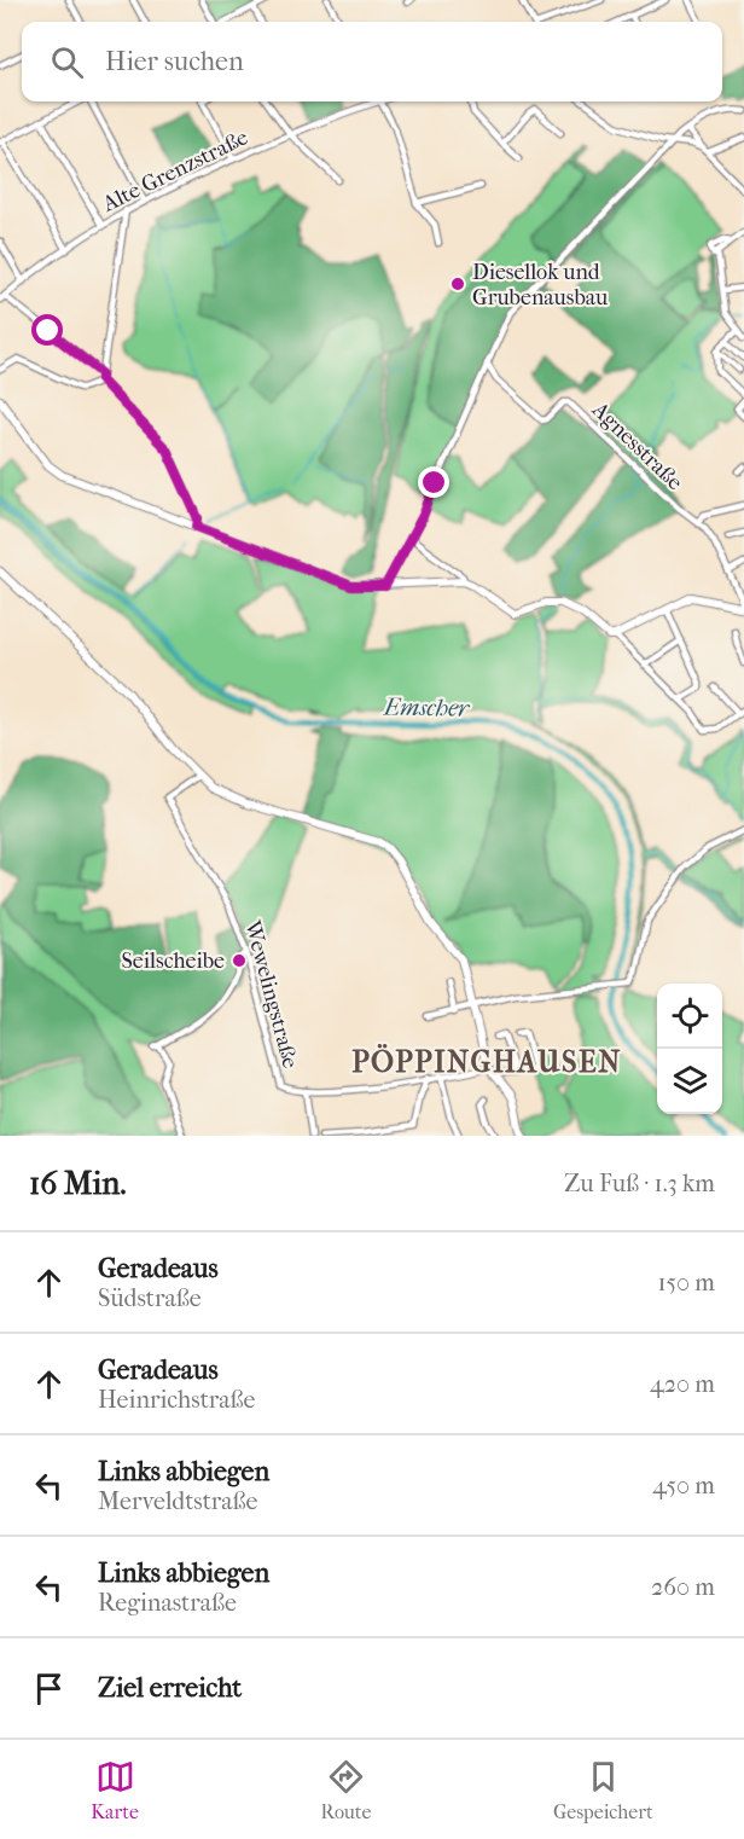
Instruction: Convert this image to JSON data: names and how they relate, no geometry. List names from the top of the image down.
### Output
{
  "streets": {
    "street": ["Alte Grenzstraße", "Agnesstraße", "Wewelingstraße"]
  },
  "districts": ["PÖPPINGHAUSEN"],
  "water": ["Emscher"],
  "places": ["Diesellok und Grubenausbau", "Seilscheibe"],
  "page": {
    "search": "Hier suchen",
    "heading": ["16 Min.", "Zu Fuß · 1.3 km"],
    "list": [
      ["Geradeaus", "Südstraße", "150 m"],
      ["Geradeaus", "Heinrichstraße", "420 m"],
      ["Links abbiegen", "Merveldtstraße", "450 m"],
      ["Links abbiegen", "Reginastraße", "260 m"],
      "Ziel erreicht"
    ],
    "nav": ["Karte", "Route", "Gespeichert"]
  }
}
